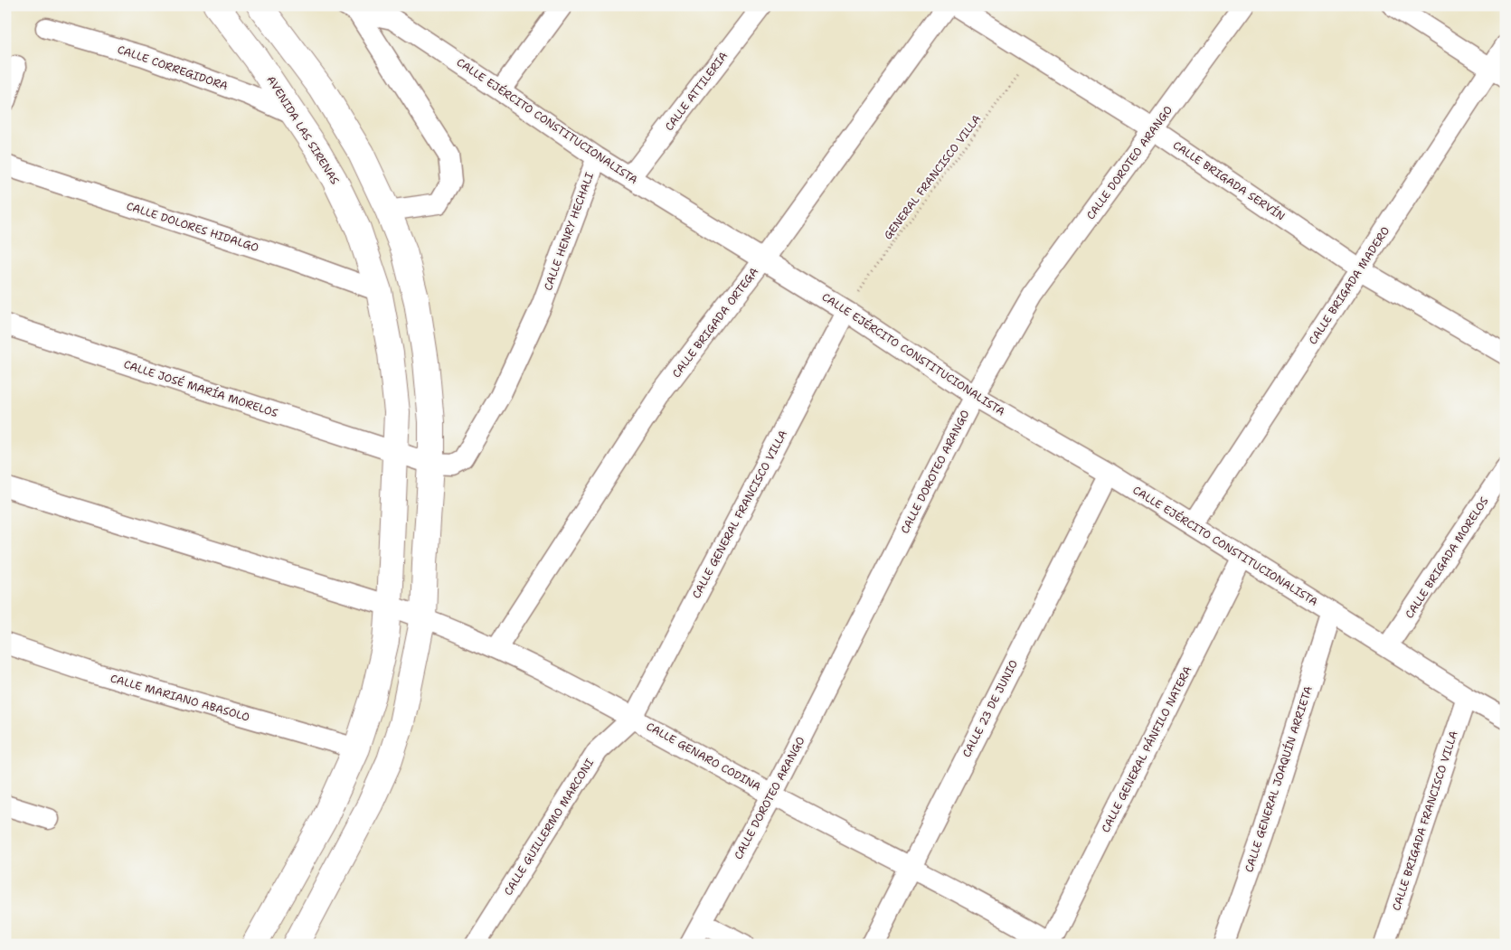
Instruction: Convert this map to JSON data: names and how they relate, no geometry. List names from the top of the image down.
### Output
{
  "streets": {
    "main road": ["AVENIDA LAS SIRENAS"],
    "street": [
      "CALLE CORREGIDORA",
      "CALLE ATTILERIA",
      "CALLE EJÉRCITO CONSTITUCIONALISTA",
      "CALLE DOROTEO ARANGO",
      "CALLE BRIGADA SERVÍN",
      "CALLE DOLORES HIDALGO",
      "CALLE HENRY HECHALI",
      "CALLE BRIGADA MADERO",
      "CALLE BRIGADA ORTEGA",
      "CALLE JOSÉ MARÍA MORELOS",
      "CALLE GENERAL FRANCISCO VILLA",
      "CALLE BRIGADA MORELOS",
      "CALLE MARIANO ABASOLO",
      "CALLE 23 DE JUNIO",
      "CALLE GENERAL PÁNFILO NATERA",
      "CALLE GENARO CODINA",
      "CALLE GENERAL JOAQUÍN ARRIETA",
      "CALLE BRIGADA FRANCISCO VILLA",
      "CALLE GUILLERMO MARCONI"
    ],
    "path": ["GENERAL FRANCISCO VILLA"]
  },
  "crossings": [
    ["CALLE CORREGIDORA", "AVENIDA LAS SIRENAS"],
    ["CALLE ATTILERIA", "CALLE EJÉRCITO CONSTITUCIONALISTA"],
    ["CALLE EJÉRCITO CONSTITUCIONALISTA", "CALLE DOROTEO ARANGO"],
    ["CALLE EJÉRCITO CONSTITUCIONALISTA", "GENERAL FRANCISCO VILLA"],
    ["CALLE EJÉRCITO CONSTITUCIONALISTA", "CALLE HENRY HECHALI"],
    ["CALLE EJÉRCITO CONSTITUCIONALISTA", "CALLE BRIGADA MADERO"],
    ["CALLE EJÉRCITO CONSTITUCIONALISTA", "CALLE BRIGADA ORTEGA"],
    ["CALLE EJÉRCITO CONSTITUCIONALISTA", "CALLE GENERAL FRANCISCO VILLA"],
    ["CALLE EJÉRCITO CONSTITUCIONALISTA", "CALLE BRIGADA MORELOS"],
    ["CALLE EJÉRCITO CONSTITUCIONALISTA", "CALLE 23 DE JUNIO"],
    ["CALLE EJÉRCITO CONSTITUCIONALISTA", "CALLE GENERAL PÁNFILO NATERA"],
    ["CALLE EJÉRCITO CONSTITUCIONALISTA", "CALLE GENERAL JOAQUÍN ARRIETA"],
    ["CALLE EJÉRCITO CONSTITUCIONALISTA", "CALLE BRIGADA FRANCISCO VILLA"],
    ["AVENIDA LAS SIRENAS", "CALLE DOLORES HIDALGO"],
    ["AVENIDA LAS SIRENAS", "CALLE JOSÉ MARÍA MORELOS"],
    ["AVENIDA LAS SIRENAS", "CALLE MARIANO ABASOLO"],
    ["AVENIDA LAS SIRENAS", "CALLE GENARO CODINA"],
    ["CALLE DOROTEO ARANGO", "CALLE BRIGADA SERVÍN"],
    ["CALLE DOROTEO ARANGO", "CALLE GENARO CODINA"],
    ["GENERAL FRANCISCO VILLA", "CALLE BRIGADA SERVÍN"],
    ["GENERAL FRANCISCO VILLA", "CALLE GENERAL FRANCISCO VILLA"],
    ["CALLE BRIGADA SERVÍN", "CALLE BRIGADA MADERO"],
    ["CALLE HENRY HECHALI", "CALLE JOSÉ MARÍA MORELOS"],
    ["CALLE BRIGADA ORTEGA", "CALLE GENARO CODINA"],
    ["CALLE GENERAL FRANCISCO VILLA", "CALLE GENARO CODINA"],
    ["CALLE GENERAL FRANCISCO VILLA", "CALLE GUILLERMO MARCONI"],
    ["CALLE 23 DE JUNIO", "CALLE GENARO CODINA"],
    ["CALLE GENERAL PÁNFILO NATERA", "CALLE GENARO CODINA"],
    ["CALLE GENARO CODINA", "CALLE GUILLERMO MARCONI"]
  ]
}
